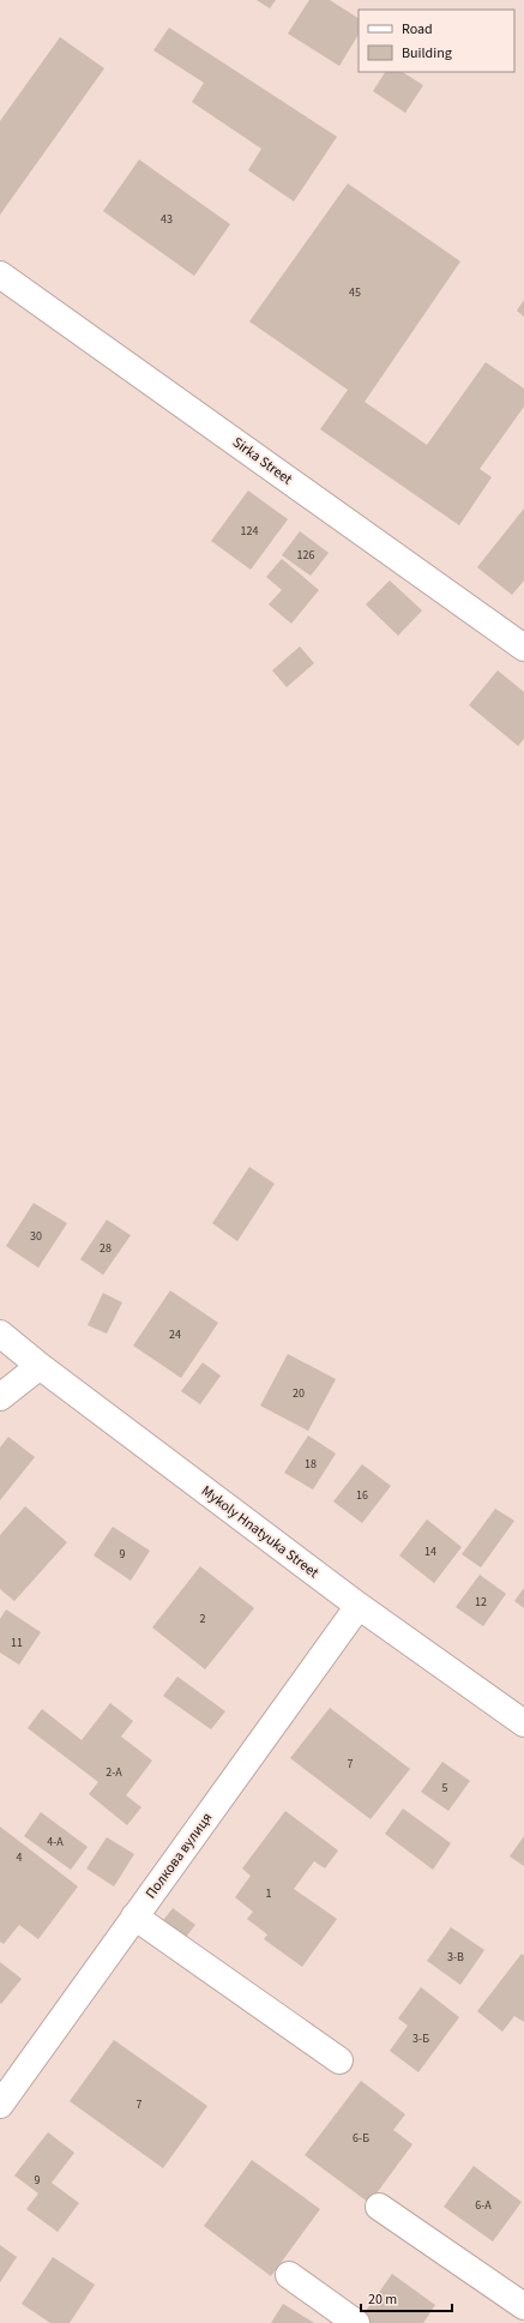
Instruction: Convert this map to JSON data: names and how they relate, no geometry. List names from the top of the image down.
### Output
{
  "streets": {
    "street": ["Sirka Street", "Mykoly Hnatyuka Street", "Полкова вулиця"]
  },
  "crossings": [
    ["Mykoly Hnatyuka Street", "Полкова вулиця"]
  ],
  "house_numbers": [
    "43",
    "45",
    "124",
    "126",
    "30",
    "28",
    "24",
    "20",
    "18",
    "16",
    "14",
    "9",
    "12",
    "2",
    "11",
    "7",
    "2-А",
    "5",
    "4-А",
    "4",
    "1",
    "3-В",
    "3-Б",
    "7",
    "6-Б",
    "9",
    "6-А"
  ],
  "legend": ["Road", "Building"],
  "scale_bar": "20 m"
}
